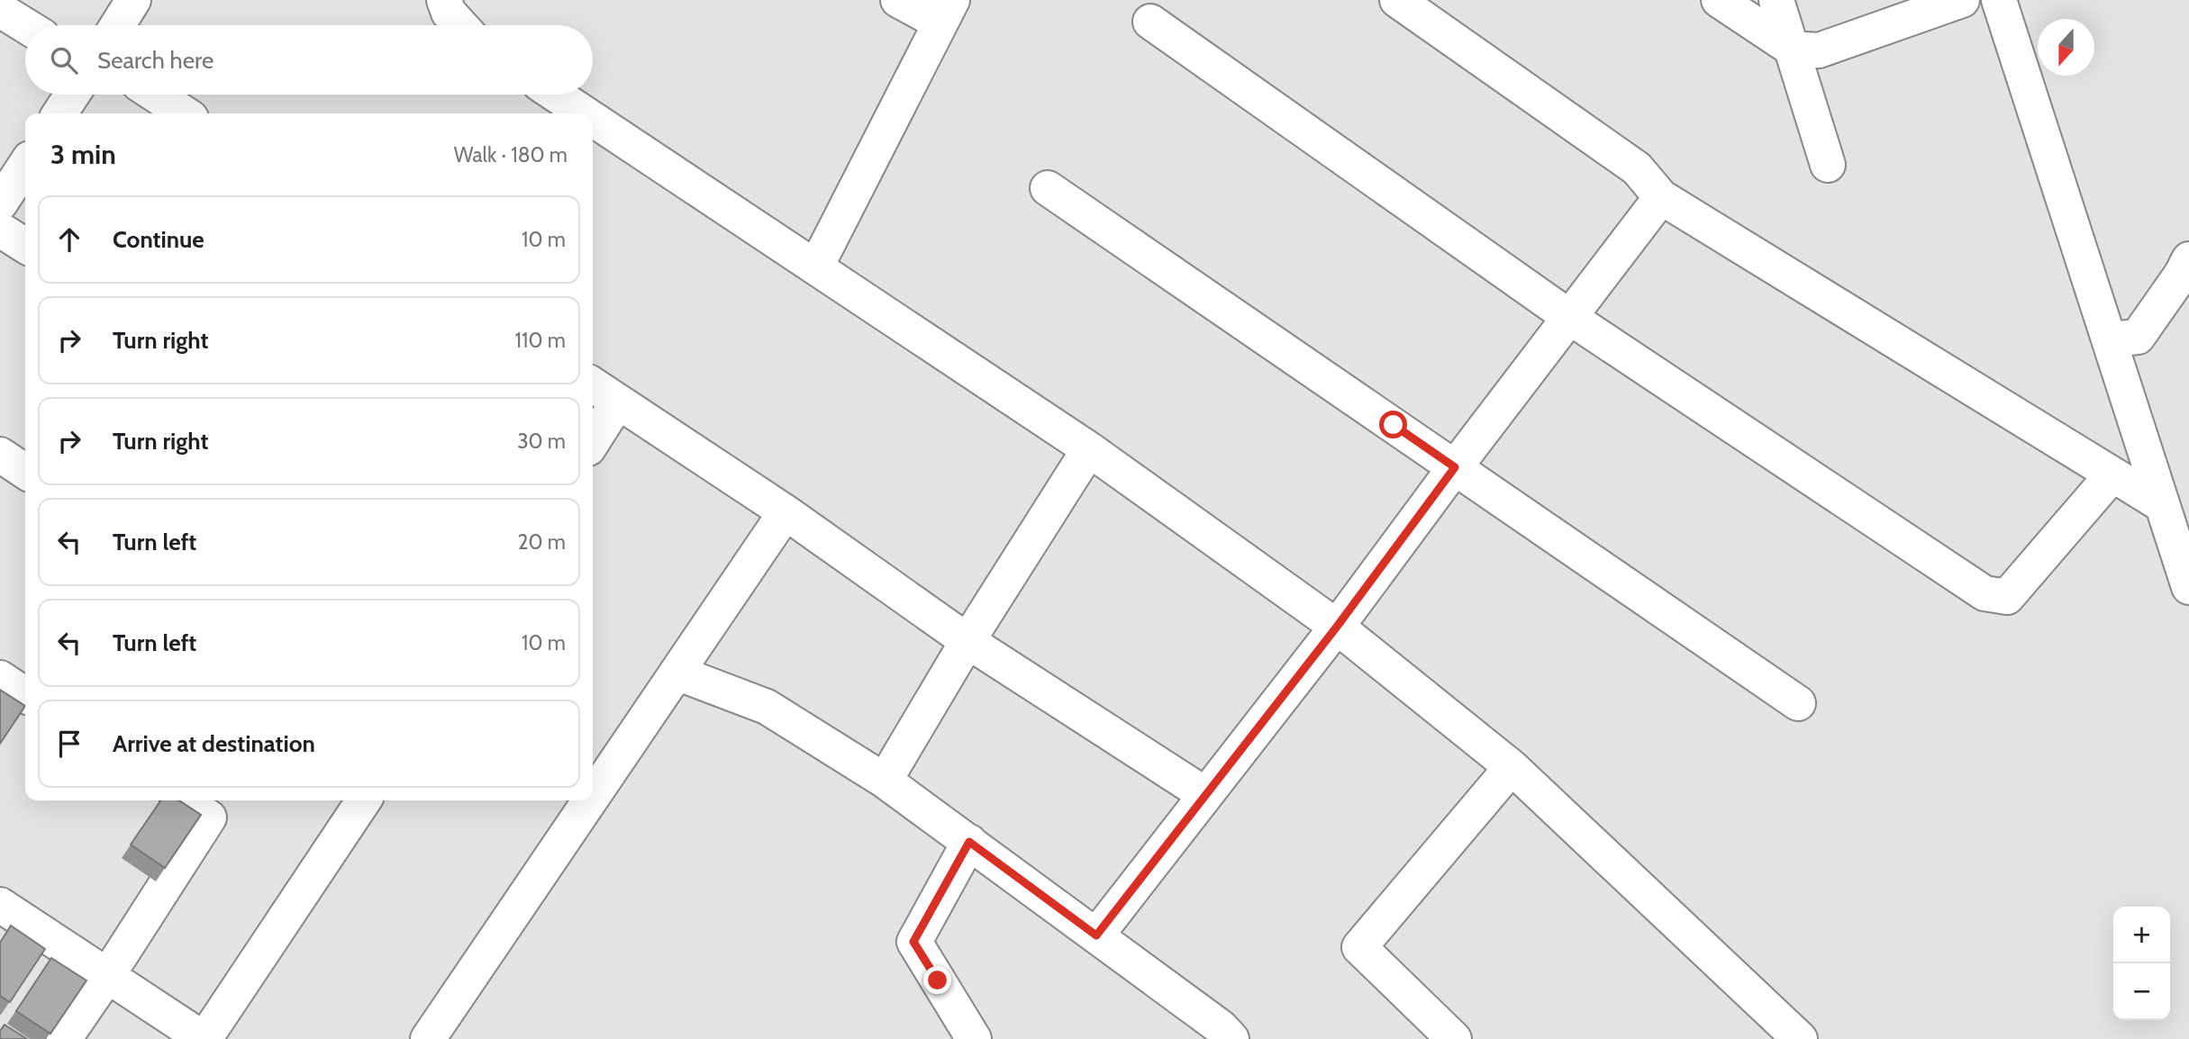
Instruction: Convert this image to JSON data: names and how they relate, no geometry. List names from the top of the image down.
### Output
{
  "north": "bottom",
  "page": {
    "search": "Search here",
    "heading": ["3 min", "Walk · 180 m"],
    "list": [
      ["Continue", "10 m"],
      ["Turn right", "110 m"],
      ["Turn right", "30 m"],
      ["Turn left", "20 m"],
      ["Turn left", "10 m"],
      "Arrive at destination"
    ],
    "map_buttons": ["+", "−"]
  }
}
